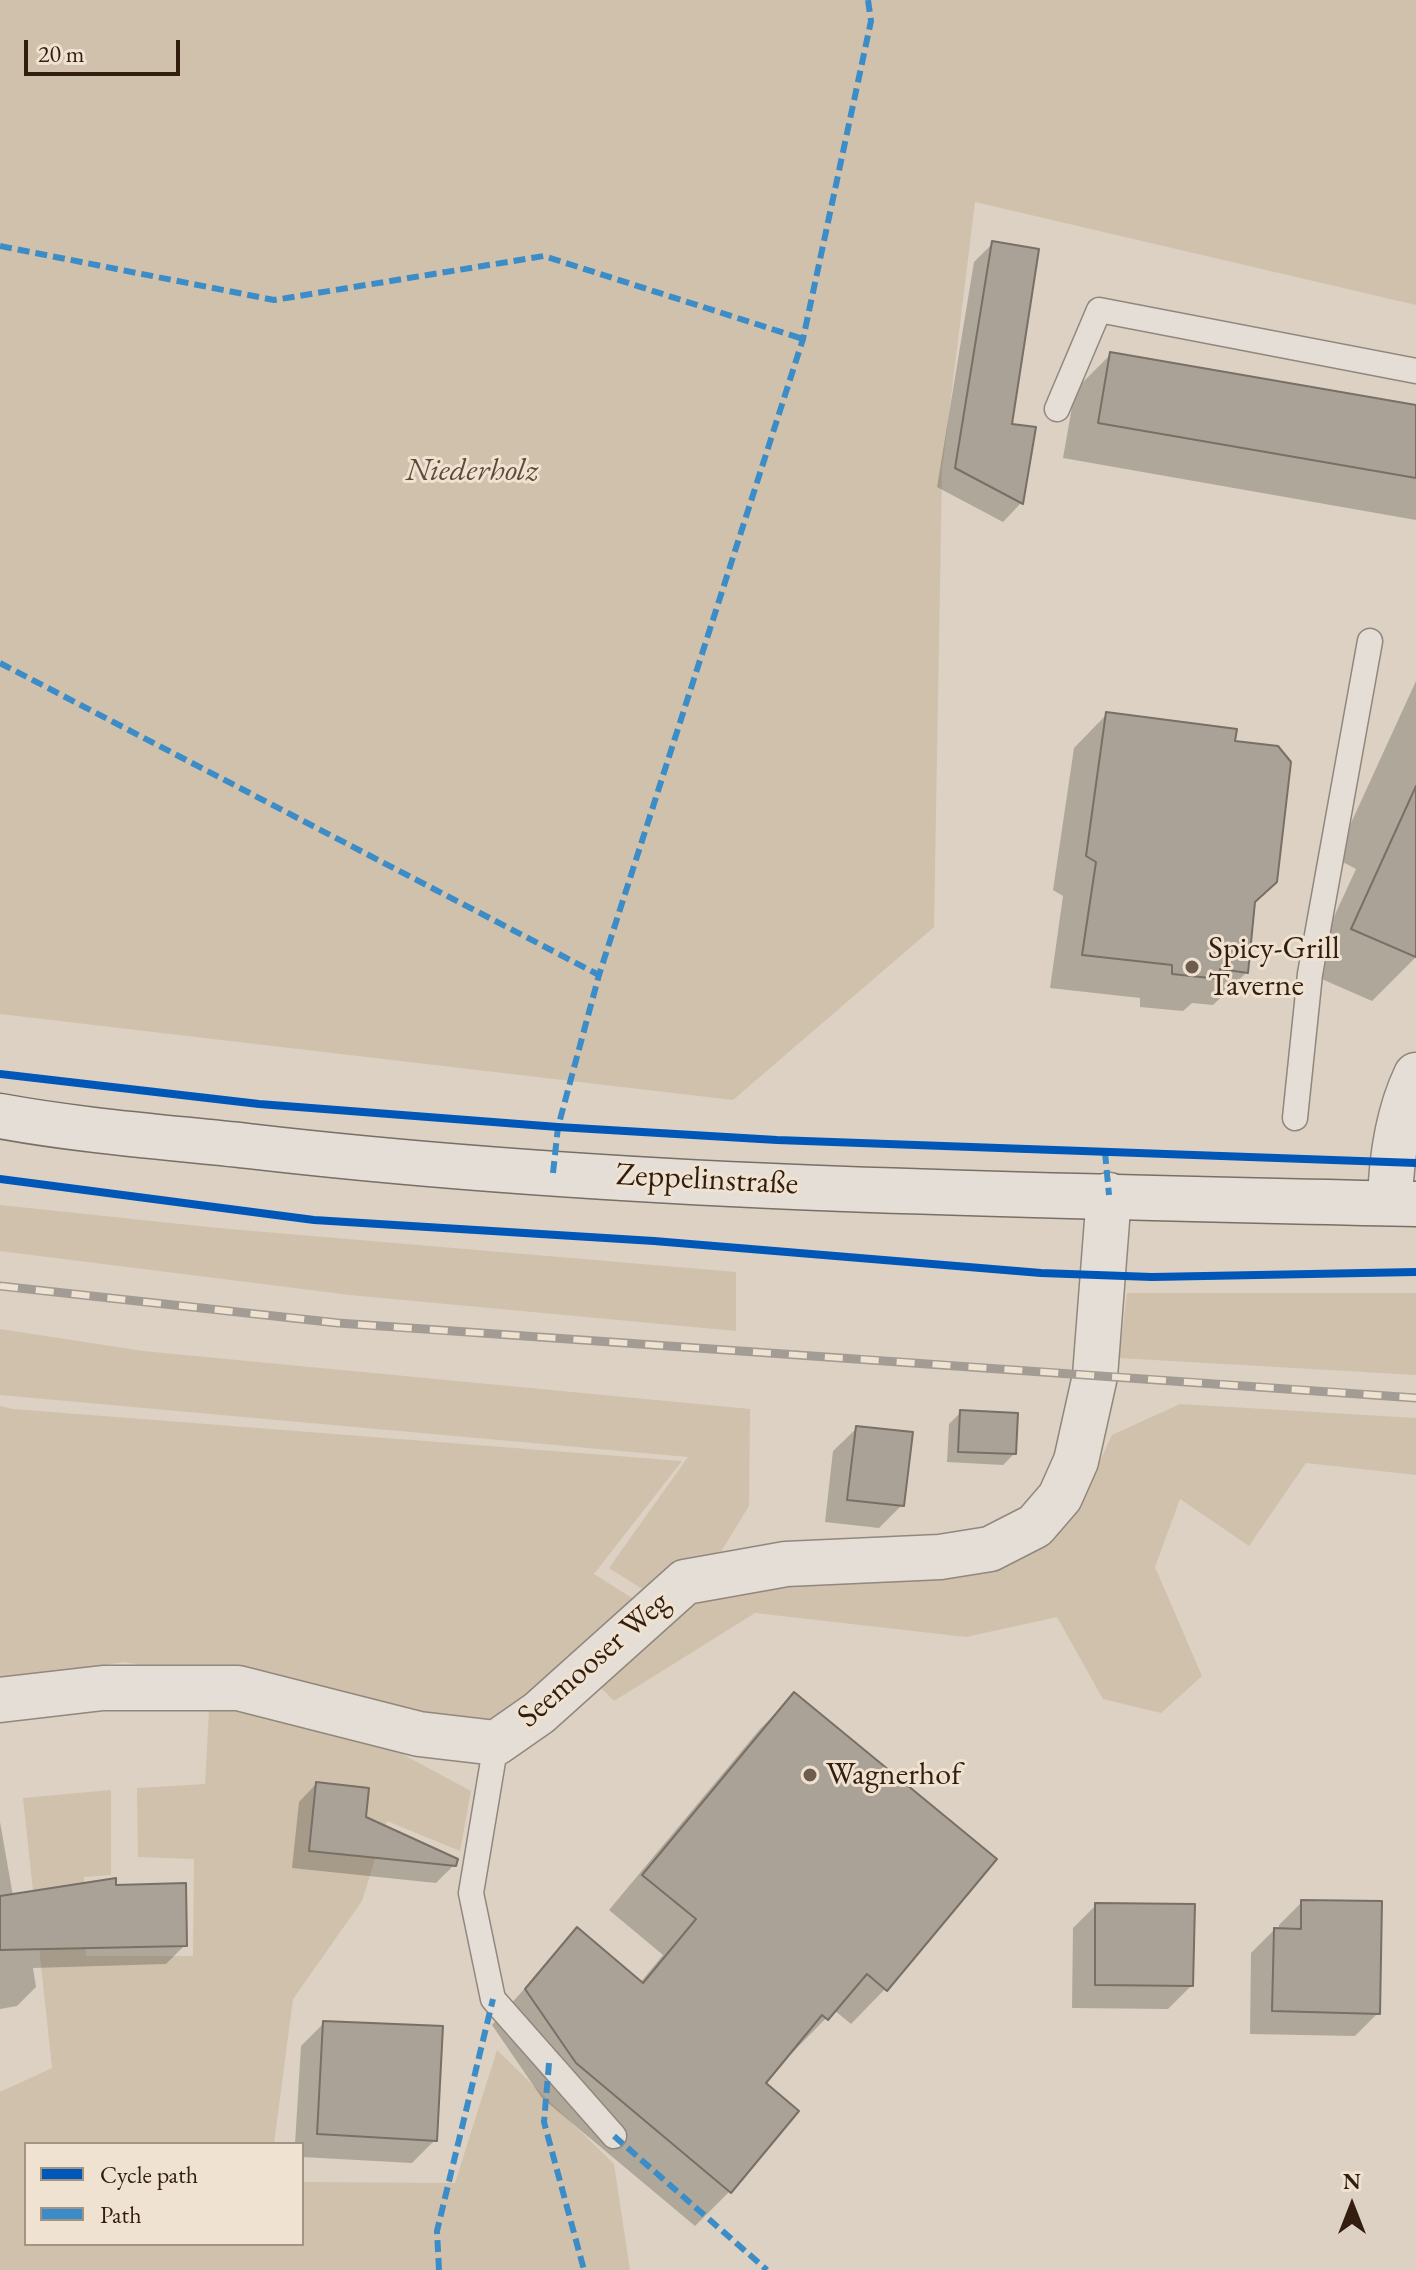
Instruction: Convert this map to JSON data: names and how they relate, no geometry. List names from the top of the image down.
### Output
{
  "streets": {
    "street": ["Zeppelinstraße", "Seemooser Weg"]
  },
  "crossings": [
    ["Zeppelinstraße", "Seemooser Weg"]
  ],
  "parks": ["Niederholz"],
  "places": ["Spicy-Grill Taverne", "Wagnerhof"],
  "legend": ["Cycle path", "Path"],
  "scale_bar": "20 m",
  "north": "top"
}
